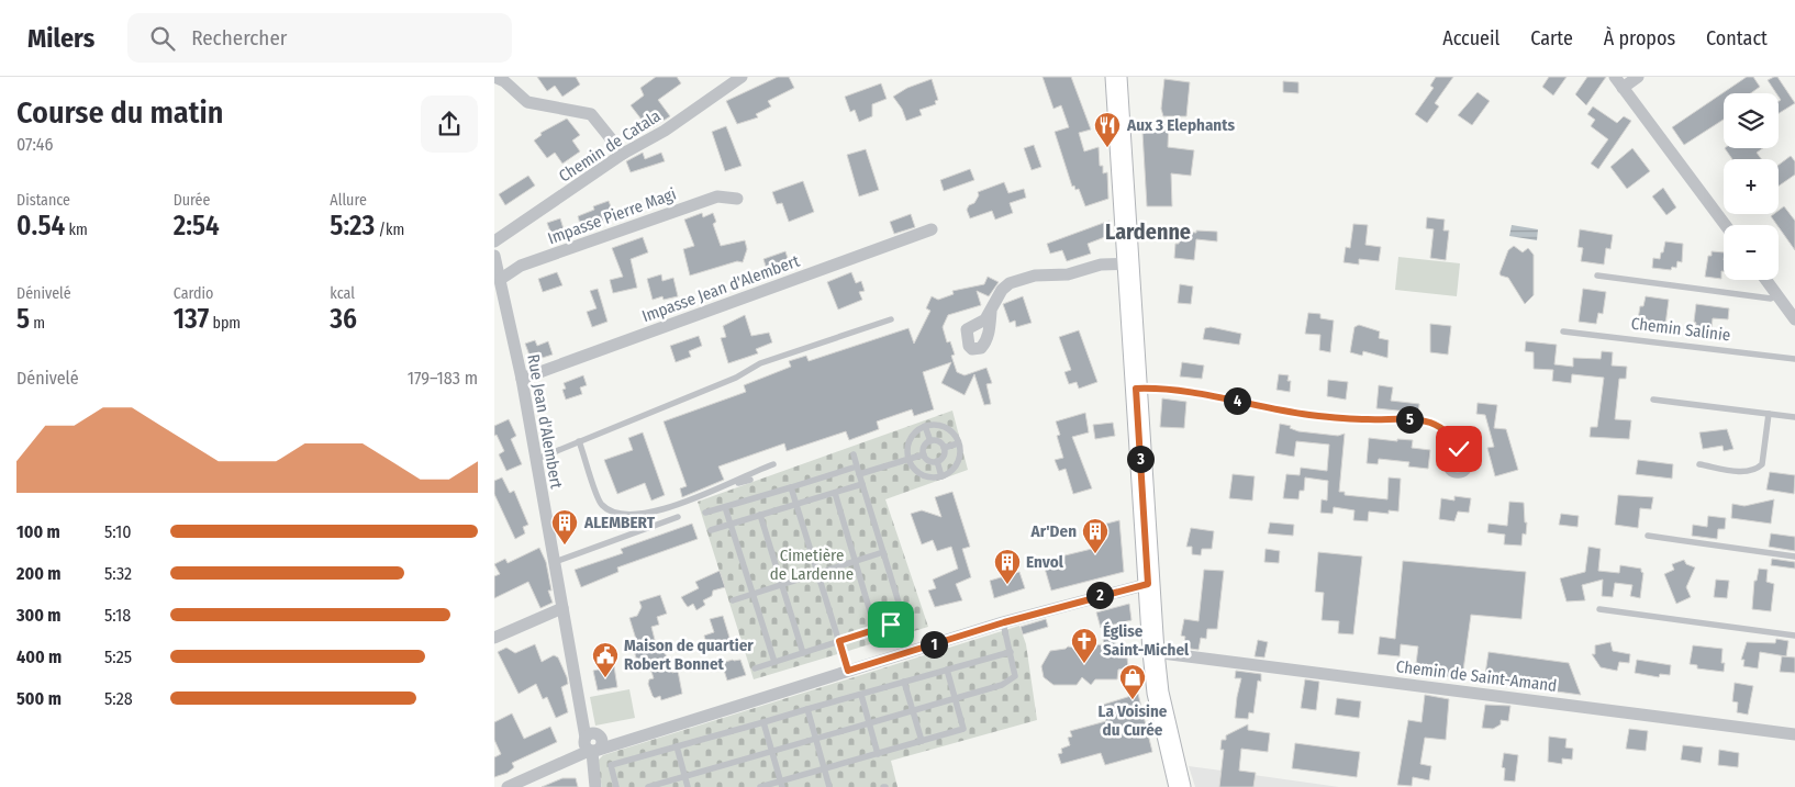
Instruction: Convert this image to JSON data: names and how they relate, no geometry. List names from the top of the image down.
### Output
{
  "streets": {
    "street": [
      "Chemin de Catala",
      "Impasse Pierre Magi",
      "Impasse Jean d'Alembert",
      "Rue Jean d'Alembert",
      "Chemin de Saint-Amand"
    ],
    "lane": ["Chemin Salinie"]
  },
  "crossings": [
    ["Impasse Pierre Magi", "Rue Jean d'Alembert"],
    ["Impasse Jean d'Alembert", "Rue Jean d'Alembert"]
  ],
  "districts": ["Lardenne"],
  "parks": ["Cimetière de Lardenne"],
  "places": {
    "restaurant": ["Aux 3 Elephants"],
    "building": ["ALEMBERT", "Ar'Den", "Envol"],
    "church": ["Église Saint-Michel"],
    "public building": ["Maison de quartier Robert Bonnet"],
    "shop": ["La Voisine du Curée"]
  },
  "page": {
    "header": "Milers",
    "search": "Rechercher",
    "nav": [
      "Accueil",
      "Carte",
      "À propos",
      "Contact"
    ],
    "heading": ["Course du matin", "07:46"],
    "map_buttons": ["+", "−"],
    "stats": [
      ["Distance", "0.54 km"],
      ["Durée", "2:54"],
      ["Allure", "5:23 /km"],
      ["Dénivelé", "5 m"],
      ["Cardio", "137 bpm"],
      ["kcal", "36"]
    ],
    "chart": ["Dénivelé", "179–183 m"],
    "pins": [
      "4",
      "5",
      "3",
      "2",
      "1"
    ],
    "list": [
      {
        "name": "100 m",
        "note": "5:10"
      },
      {
        "name": "200 m",
        "note": "5:32"
      },
      {
        "name": "300 m",
        "note": "5:18"
      },
      {
        "name": "400 m",
        "note": "5:25"
      },
      {
        "name": "500 m",
        "note": "5:28"
      }
    ]
  }
}
